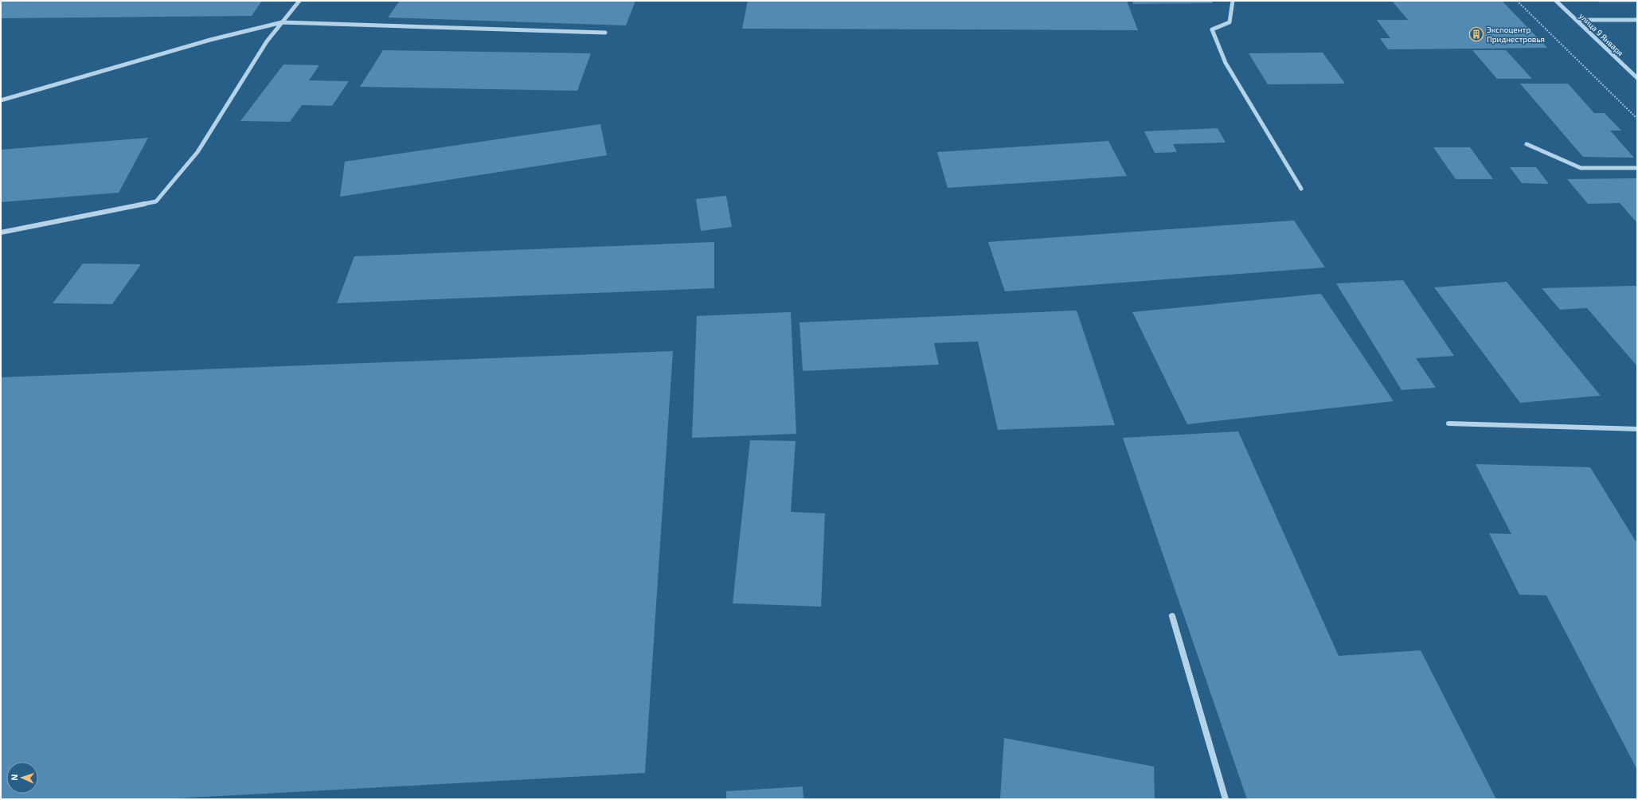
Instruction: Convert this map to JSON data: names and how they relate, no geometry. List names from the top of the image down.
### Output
{
  "streets": {
    "street": ["улица 9 Января"]
  },
  "places": {
    "building": ["Экспоцентр Приднестровья"]
  },
  "north": "left"
}
